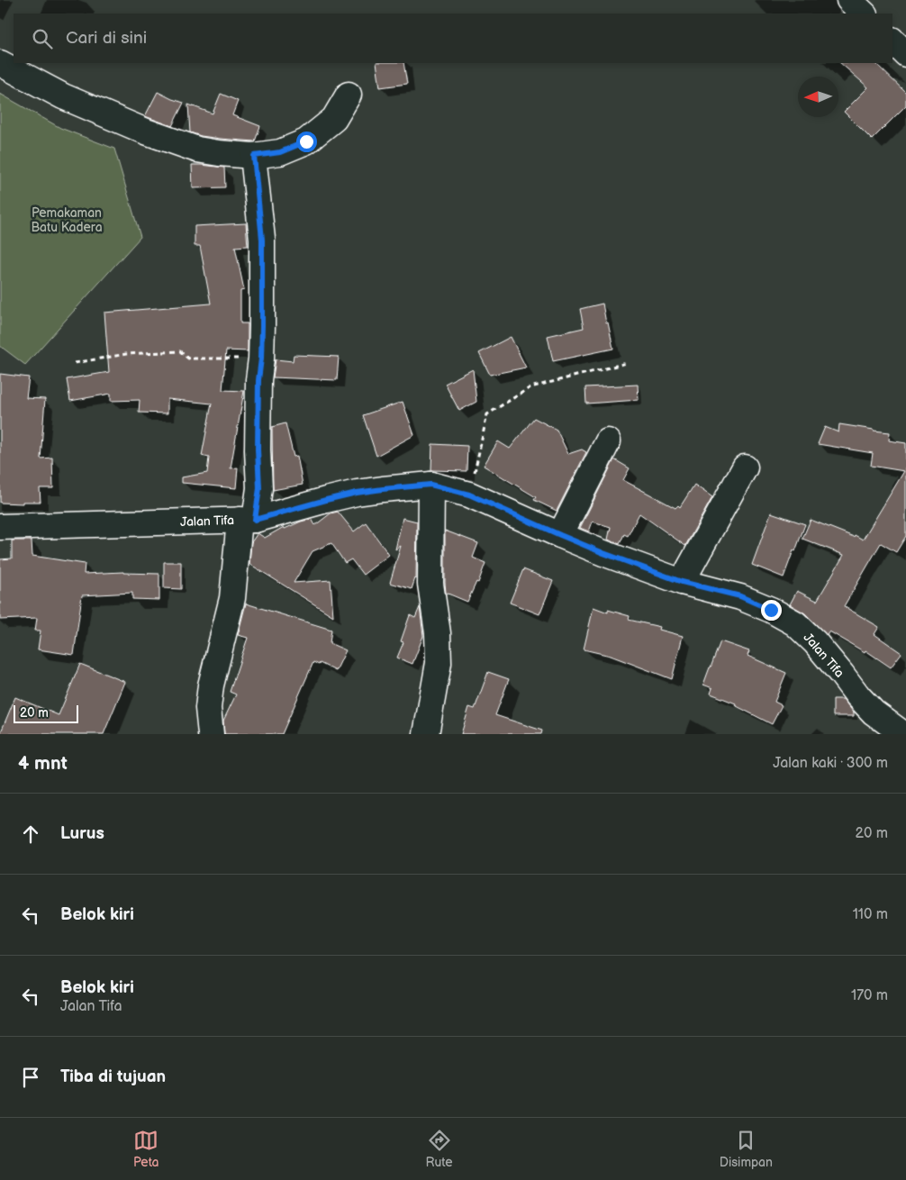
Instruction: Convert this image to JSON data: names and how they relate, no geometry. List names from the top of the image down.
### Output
{
  "streets": {
    "street": ["Jalan Tifa"]
  },
  "parks": ["Pemakaman Batu Kadera"],
  "scale_bar": "20 m",
  "north": "left",
  "page": {
    "search": "Cari di sini",
    "scale": "20 m",
    "heading": ["4 mnt", "Jalan kaki · 300 m"],
    "list": [
      ["Lurus", "20 m"],
      ["Belok kiri", "110 m"],
      ["Belok kiri", "Jalan Tifa", "170 m"],
      "Tiba di tujuan"
    ],
    "nav": ["Peta", "Rute", "Disimpan"]
  }
}
